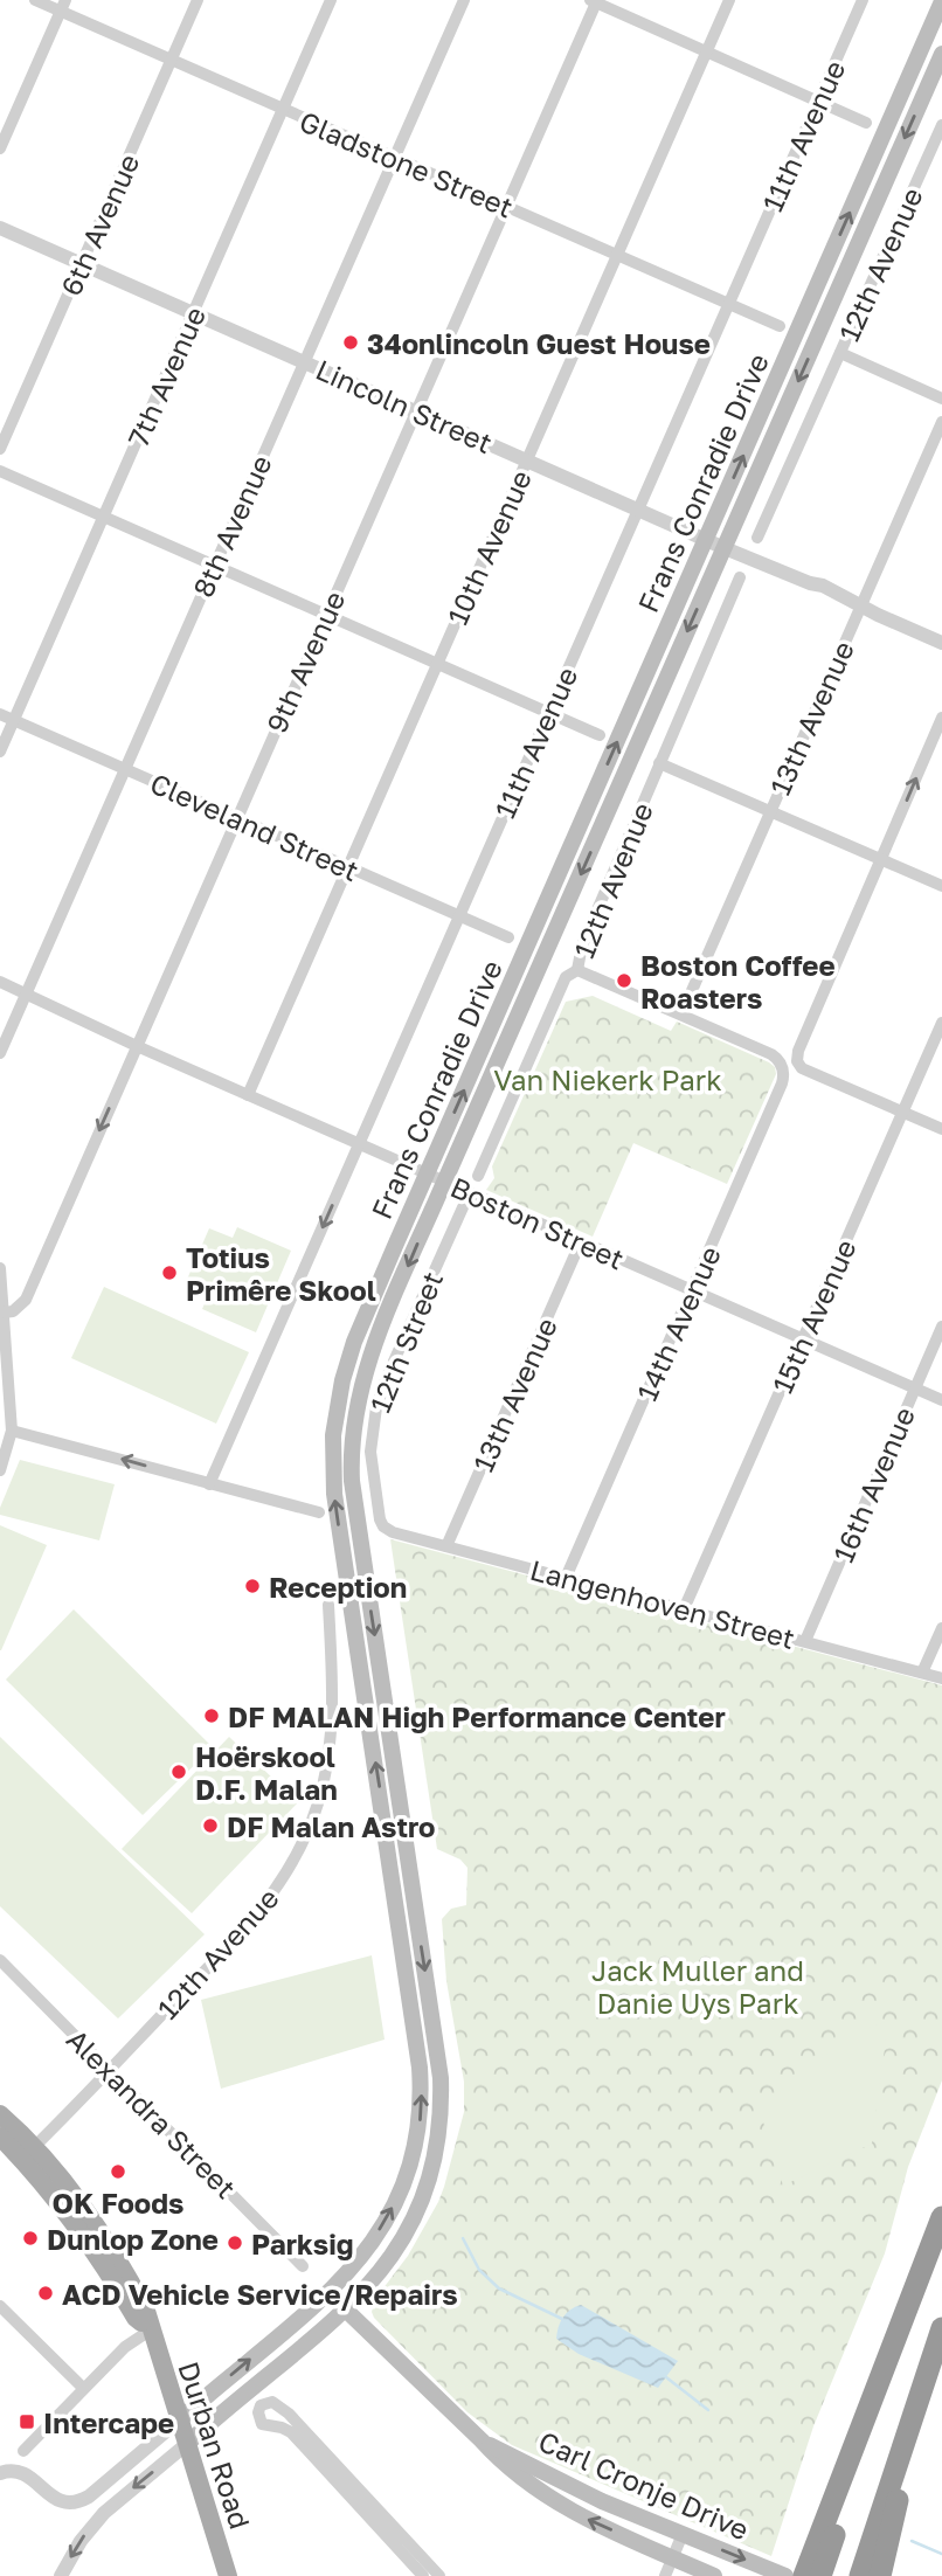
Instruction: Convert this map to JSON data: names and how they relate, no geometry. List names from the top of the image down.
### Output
{
  "streets": {
    "main road": ["Frans Conradie Drive", "Durban Road", "Carl Cronje Drive"],
    "street": [
      "11th Avenue",
      "Gladstone Street",
      "6th Avenue",
      "12th Avenue",
      "7th Avenue",
      "Lincoln Street",
      "8th Avenue",
      "10th Avenue",
      "9th Avenue",
      "13th Avenue",
      "Cleveland Street",
      "Boston Street",
      "15th Avenue",
      "14th Avenue",
      "12th Street",
      "16th Avenue",
      "Langenhoven Street",
      "Alexandra Street"
    ]
  },
  "crossings": [
    ["11th Avenue", "Gladstone Street"],
    ["11th Avenue", "Lincoln Street"],
    ["11th Avenue", "Cleveland Street"],
    ["11th Avenue", "Boston Street"],
    ["Gladstone Street", "6th Avenue"],
    ["Gladstone Street", "7th Avenue"],
    ["Gladstone Street", "8th Avenue"],
    ["Gladstone Street", "10th Avenue"],
    ["Gladstone Street", "9th Avenue"],
    ["6th Avenue", "Lincoln Street"],
    ["12th Avenue", "Alexandra Street"],
    ["12th Avenue", "Durban Road"],
    ["7th Avenue", "Lincoln Street"],
    ["7th Avenue", "Cleveland Street"],
    ["Lincoln Street", "Frans Conradie Drive"],
    ["Lincoln Street", "8th Avenue"],
    ["Lincoln Street", "10th Avenue"],
    ["Lincoln Street", "9th Avenue"],
    ["Lincoln Street", "13th Avenue"],
    ["Frans Conradie Drive", "Boston Street"],
    ["Frans Conradie Drive", "Durban Road"],
    ["Frans Conradie Drive", "Carl Cronje Drive"],
    ["8th Avenue", "Cleveland Street"],
    ["8th Avenue", "Boston Street"],
    ["10th Avenue", "Cleveland Street"],
    ["10th Avenue", "Boston Street"],
    ["9th Avenue", "Cleveland Street"],
    ["9th Avenue", "Boston Street"],
    ["13th Avenue", "Boston Street"],
    ["13th Avenue", "14th Avenue"],
    ["13th Avenue", "Langenhoven Street"],
    ["Boston Street", "15th Avenue"],
    ["Boston Street", "14th Avenue"],
    ["Boston Street", "16th Avenue"],
    ["15th Avenue", "Langenhoven Street"],
    ["14th Avenue", "Langenhoven Street"],
    ["12th Street", "Langenhoven Street"],
    ["16th Avenue", "Langenhoven Street"]
  ],
  "parks": ["Van Niekerk Park", "Jack Muller and Danie Uys Park"],
  "places": {
    "other": [
      "34onlincoln Guest House",
      "Boston Coffee Roasters",
      "Totius Primêre Skool",
      "Reception",
      "DF MALAN High Performance Center",
      "Hoërskool D.F. Malan",
      "DF Malan Astro",
      "OK Foods",
      "Dunlop Zone",
      "Parksig",
      "ACD Vehicle Service/Repairs"
    ],
    "transit": ["Intercape"]
  }
}
